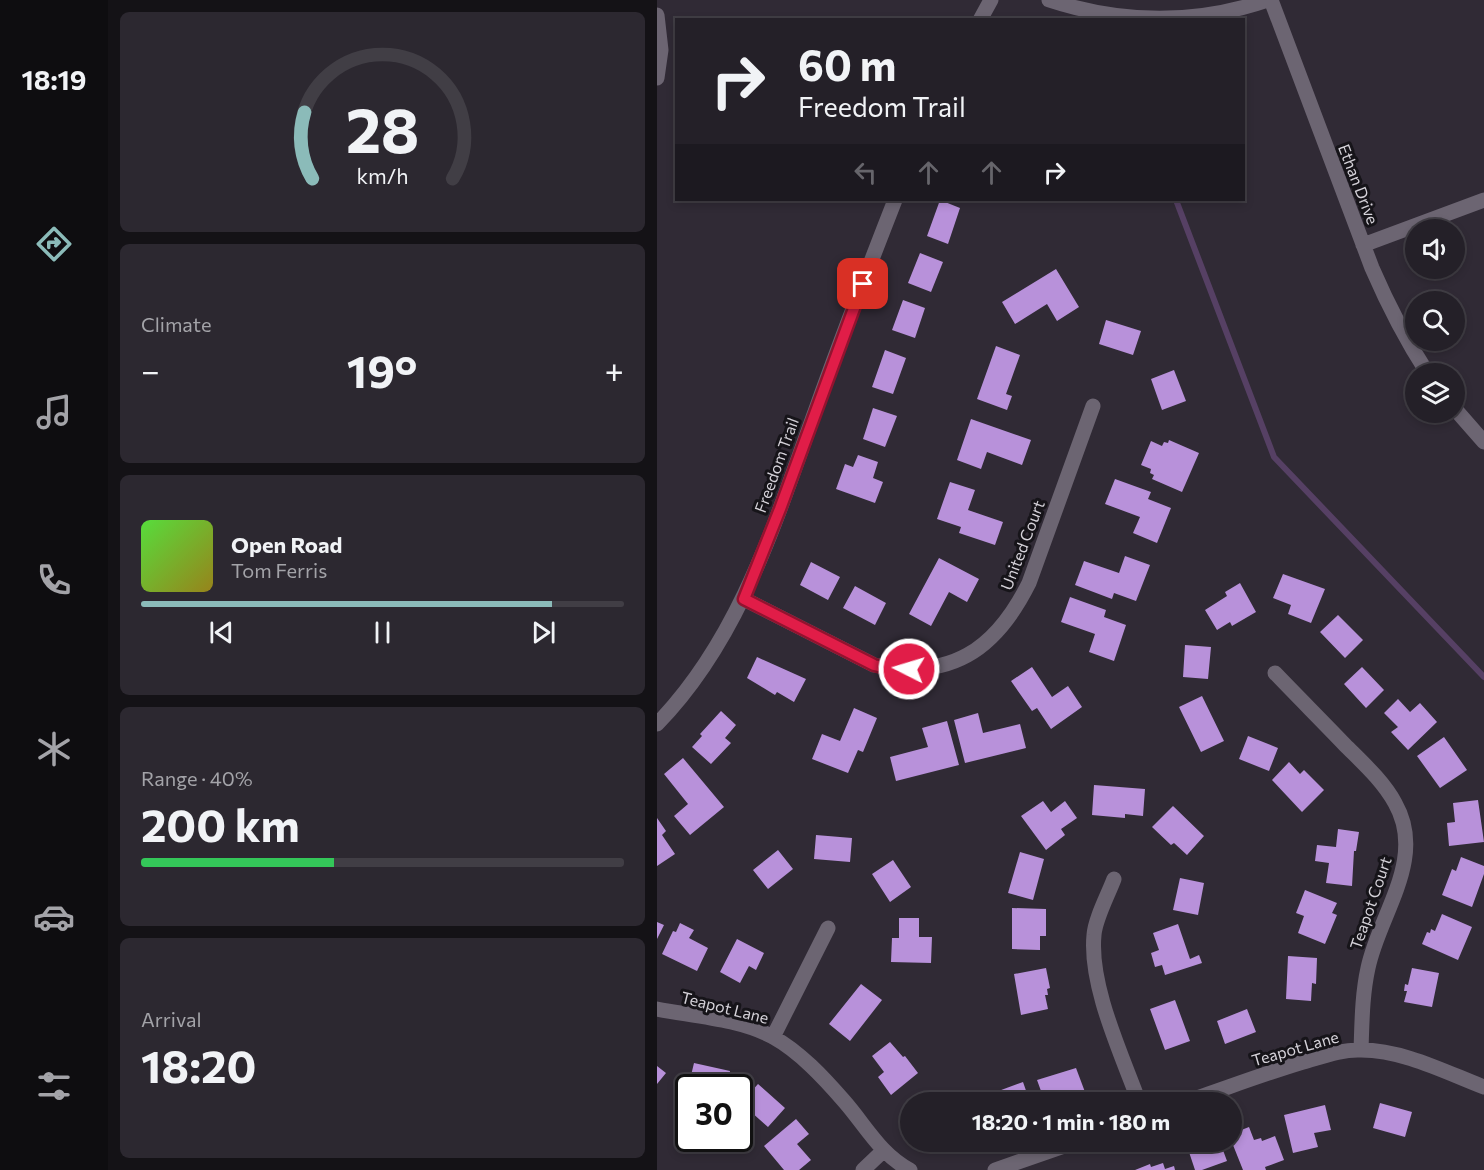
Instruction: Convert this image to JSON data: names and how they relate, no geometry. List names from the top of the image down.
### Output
{
  "streets": {
    "street": [
      "Ethan Drive",
      "Freedom Trail",
      "United Court",
      "Teapot Court",
      "Teapot Lane"
    ]
  },
  "crossings": [
    ["Freedom Trail", "United Court"],
    ["Teapot Court", "Teapot Lane"]
  ],
  "page": {
    "tabs": "18:19",
    "turn": ["60 m", "Freedom Trail"],
    "tile": [
      "Climate",
      ["Range · 40%", "200 km"],
      ["Arrival", "18:20"]
    ],
    "heat": ["−", "19°", "+"],
    "song": ["Open Road", "Tom Ferris"],
    "limit": "30",
    "trip": "18:20 · 1 min · 180 m",
    "gauge": ["28", "km/h"]
  }
}
